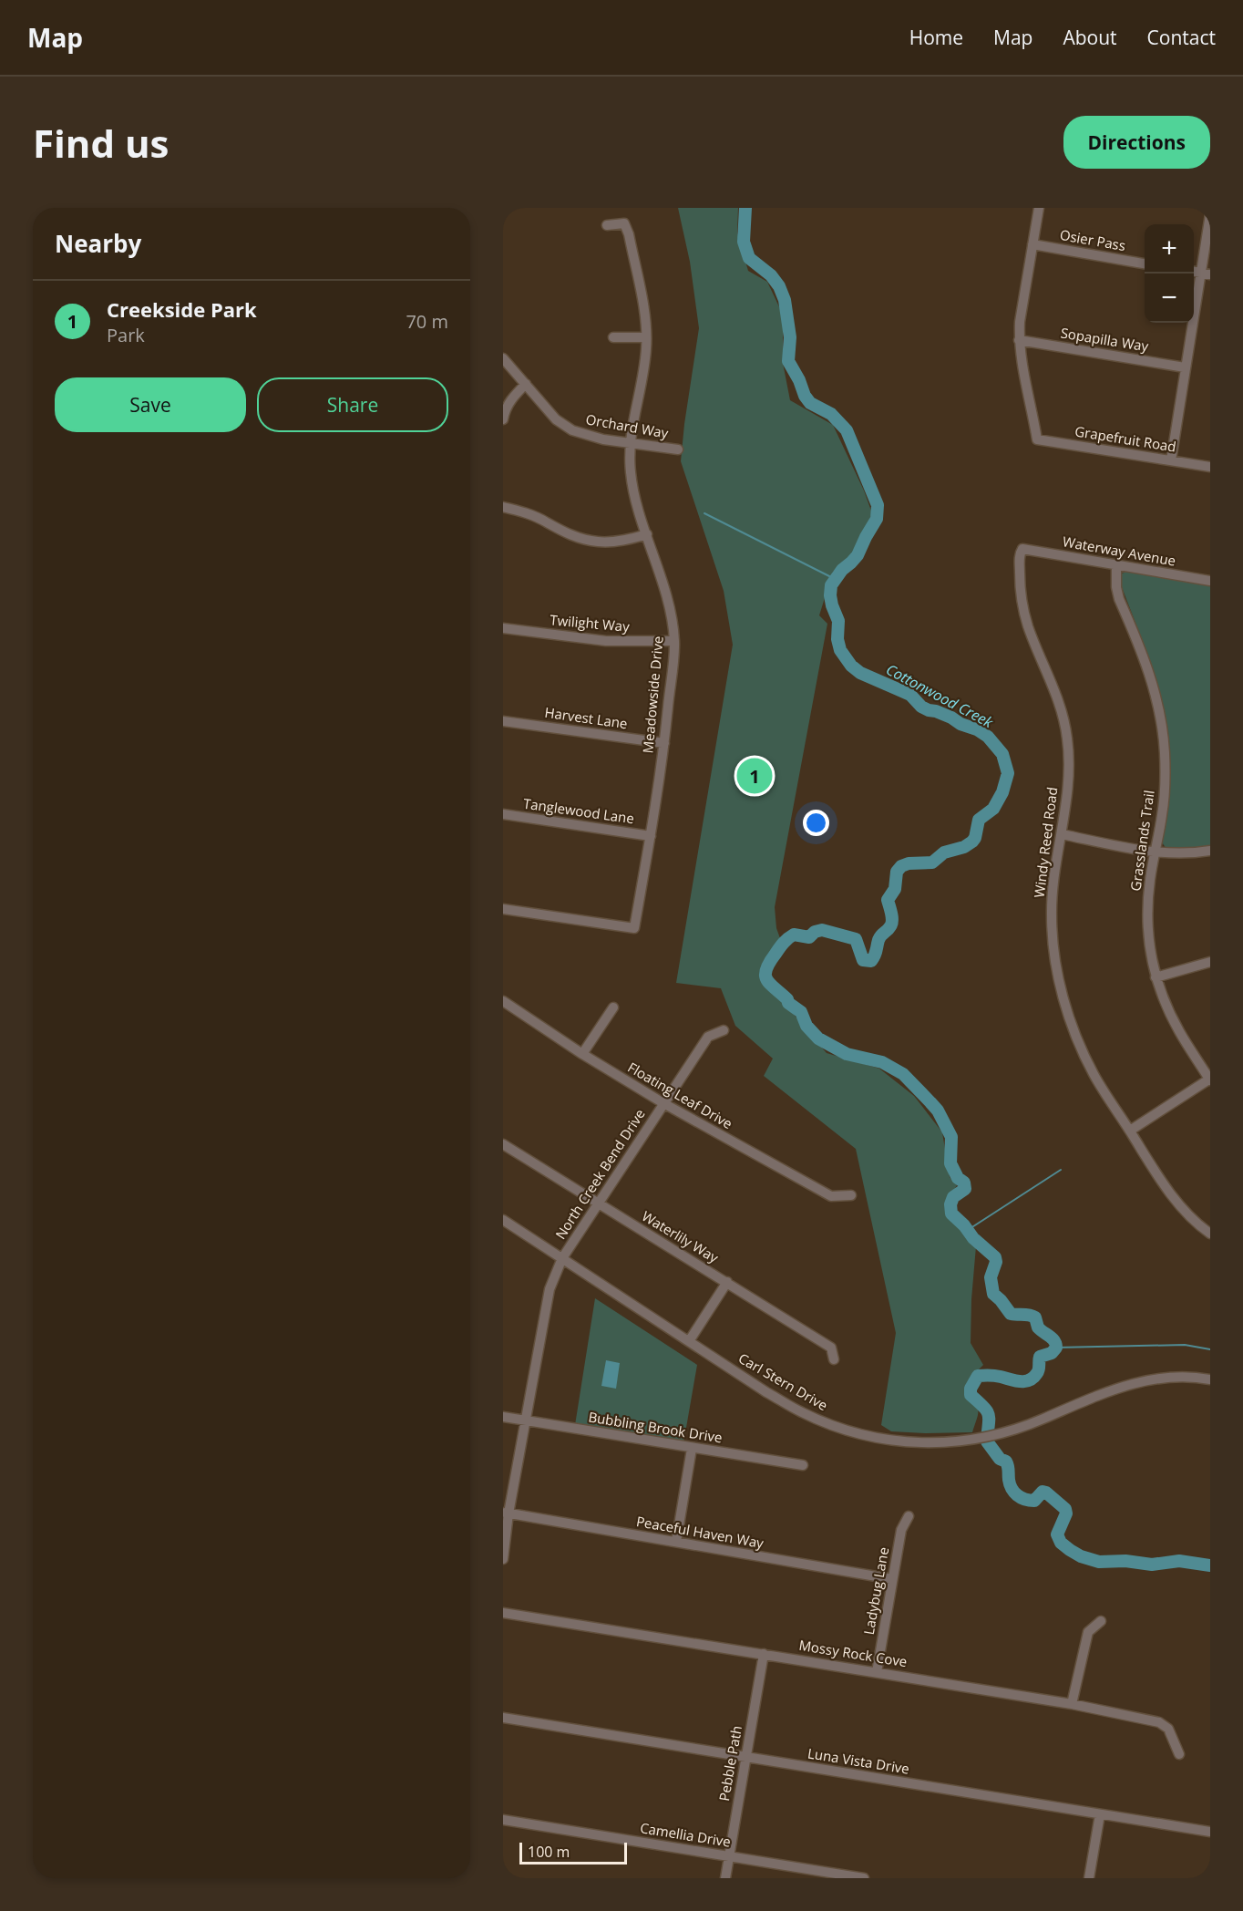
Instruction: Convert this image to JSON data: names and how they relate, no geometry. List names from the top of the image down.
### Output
{
  "streets": {
    "street": [
      "Osier Pass",
      "Sopapilla Way",
      "Orchard Way",
      "Grapefruit Road",
      "Waterway Avenue",
      "Twilight Way",
      "Meadowside Drive",
      "Harvest Lane",
      "Tanglewood Lane",
      "Grasslands Trail",
      "Windy Reed Road",
      "Floating Leaf Drive",
      "North Creek Bend Drive",
      "Waterlily Way",
      "Carl Stern Drive",
      "Bubbling Brook Drive",
      "Peaceful Haven Way",
      "Ladybug Lane",
      "Mossy Rock Cove",
      "Luna Vista Drive",
      "Pebble Path",
      "Camellia Drive"
    ]
  },
  "crossings": [
    ["Sopapilla Way", "Grapefruit Road"],
    ["Orchard Way", "Meadowside Drive"],
    ["Waterway Avenue", "Grasslands Trail"],
    ["Waterway Avenue", "Windy Reed Road"],
    ["Twilight Way", "Meadowside Drive"],
    ["Meadowside Drive", "Harvest Lane"],
    ["Meadowside Drive", "Tanglewood Lane"],
    ["Floating Leaf Drive", "North Creek Bend Drive"],
    ["North Creek Bend Drive", "Waterlily Way"],
    ["North Creek Bend Drive", "Carl Stern Drive"],
    ["North Creek Bend Drive", "Bubbling Brook Drive"],
    ["North Creek Bend Drive", "Peaceful Haven Way"],
    ["Peaceful Haven Way", "Ladybug Lane"],
    ["Ladybug Lane", "Mossy Rock Cove"],
    ["Mossy Rock Cove", "Pebble Path"],
    ["Luna Vista Drive", "Pebble Path"],
    ["Pebble Path", "Camellia Drive"]
  ],
  "water": ["Cottonwood Creek"],
  "scale_bar": "100 m",
  "page": {
    "header": "Map",
    "nav": [
      "Home",
      "Map",
      "About",
      "Contact"
    ],
    "buttons": [
      "Directions",
      ["Save", "Share"]
    ],
    "title": "Find us",
    "heading": "Nearby",
    "map_buttons": ["+", "−"],
    "list": [
      {
        "mark": "1",
        "name": "Creekside Park",
        "note": "Park",
        "value": "70 m"
      }
    ],
    "pins": "1",
    "scale": "100 m"
  }
}
